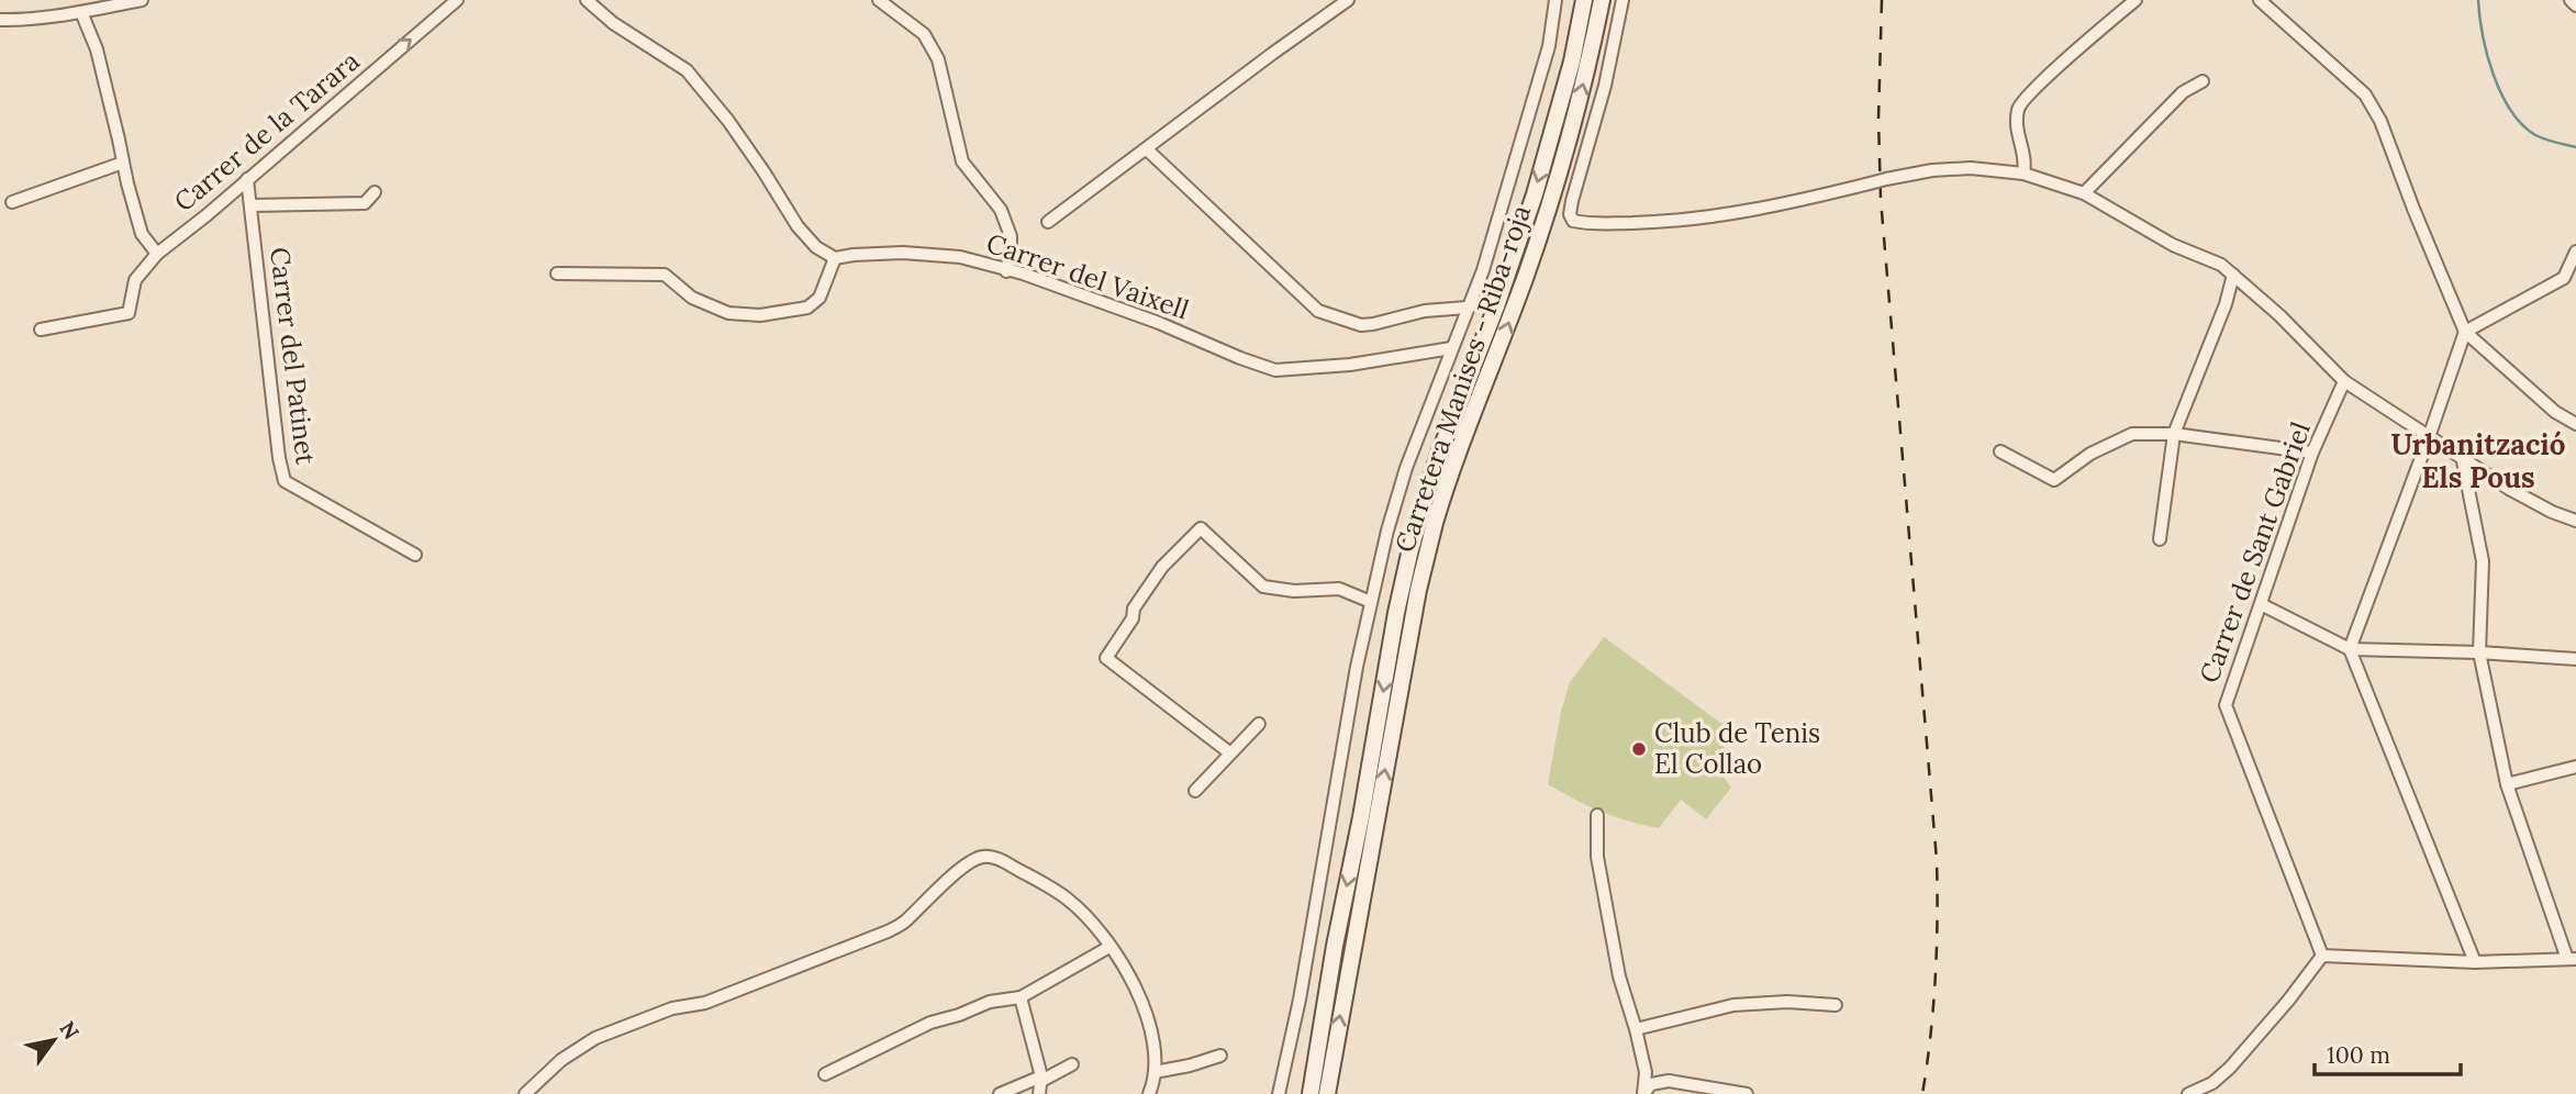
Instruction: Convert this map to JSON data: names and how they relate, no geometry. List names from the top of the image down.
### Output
{
  "streets": {
    "main road": ["Carretera Manises - Riba-roja"],
    "street": [
      "Carrer de la Tarara",
      "Carrer del Vaixell",
      "Carrer del Patinet",
      "Carrer de Sant Gabriel"
    ]
  },
  "crossings": [
    ["Carrer de la Tarara", "Carrer del Patinet"]
  ],
  "one_way": ["Carrer de la Tarara"],
  "districts": ["Urbanització Els Pous"],
  "places": ["Club de Tenis El Collao"],
  "scale_bar": "100 m",
  "north": "top right"
}
